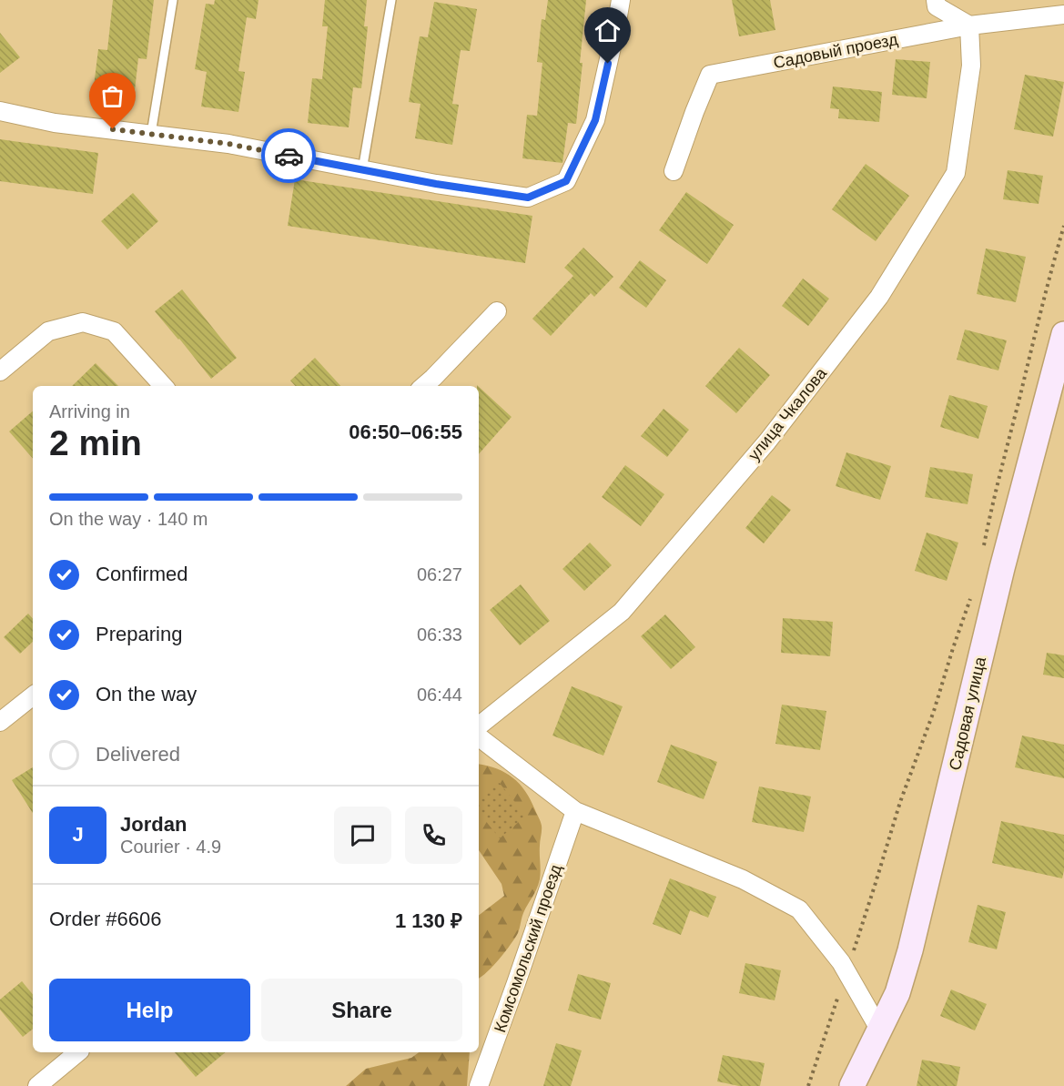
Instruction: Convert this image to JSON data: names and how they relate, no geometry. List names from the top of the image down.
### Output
{
  "streets": {
    "street": [
      "Садовый проезд",
      "улица Чкалова",
      "Садовая улица",
      "Комсомольский проезд"
    ]
  },
  "crossings": [
    ["Садовый проезд", "улица Чкалова"]
  ],
  "page": {
    "heading": ["2 min", "Arriving in", "06:50–06:55"],
    "panel": [
      "Jordan",
      "Courier · 4.9",
      "Order #6606",
      "1 130 ₽"
    ],
    "bar": "On the way · 140 m",
    "list": [
      ["Confirmed", "06:27"],
      ["Preparing", "06:33"],
      ["On the way", "06:44"],
      "Delivered"
    ],
    "round": "J",
    "buttons": ["Help", "Share"]
  }
}
